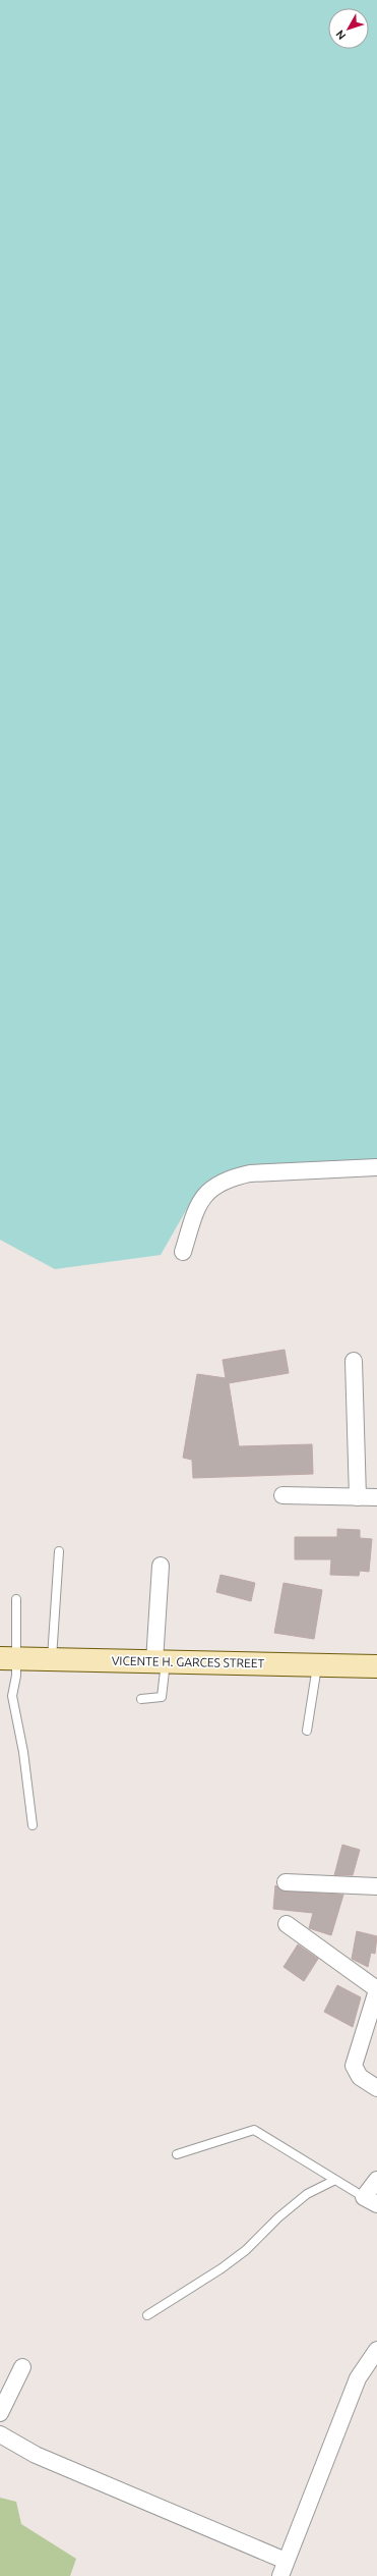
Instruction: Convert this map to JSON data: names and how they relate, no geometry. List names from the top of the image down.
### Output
{
  "streets": {
    "street": ["VICENTE H. GARCES STREET"]
  },
  "north": "bottom left"
}
